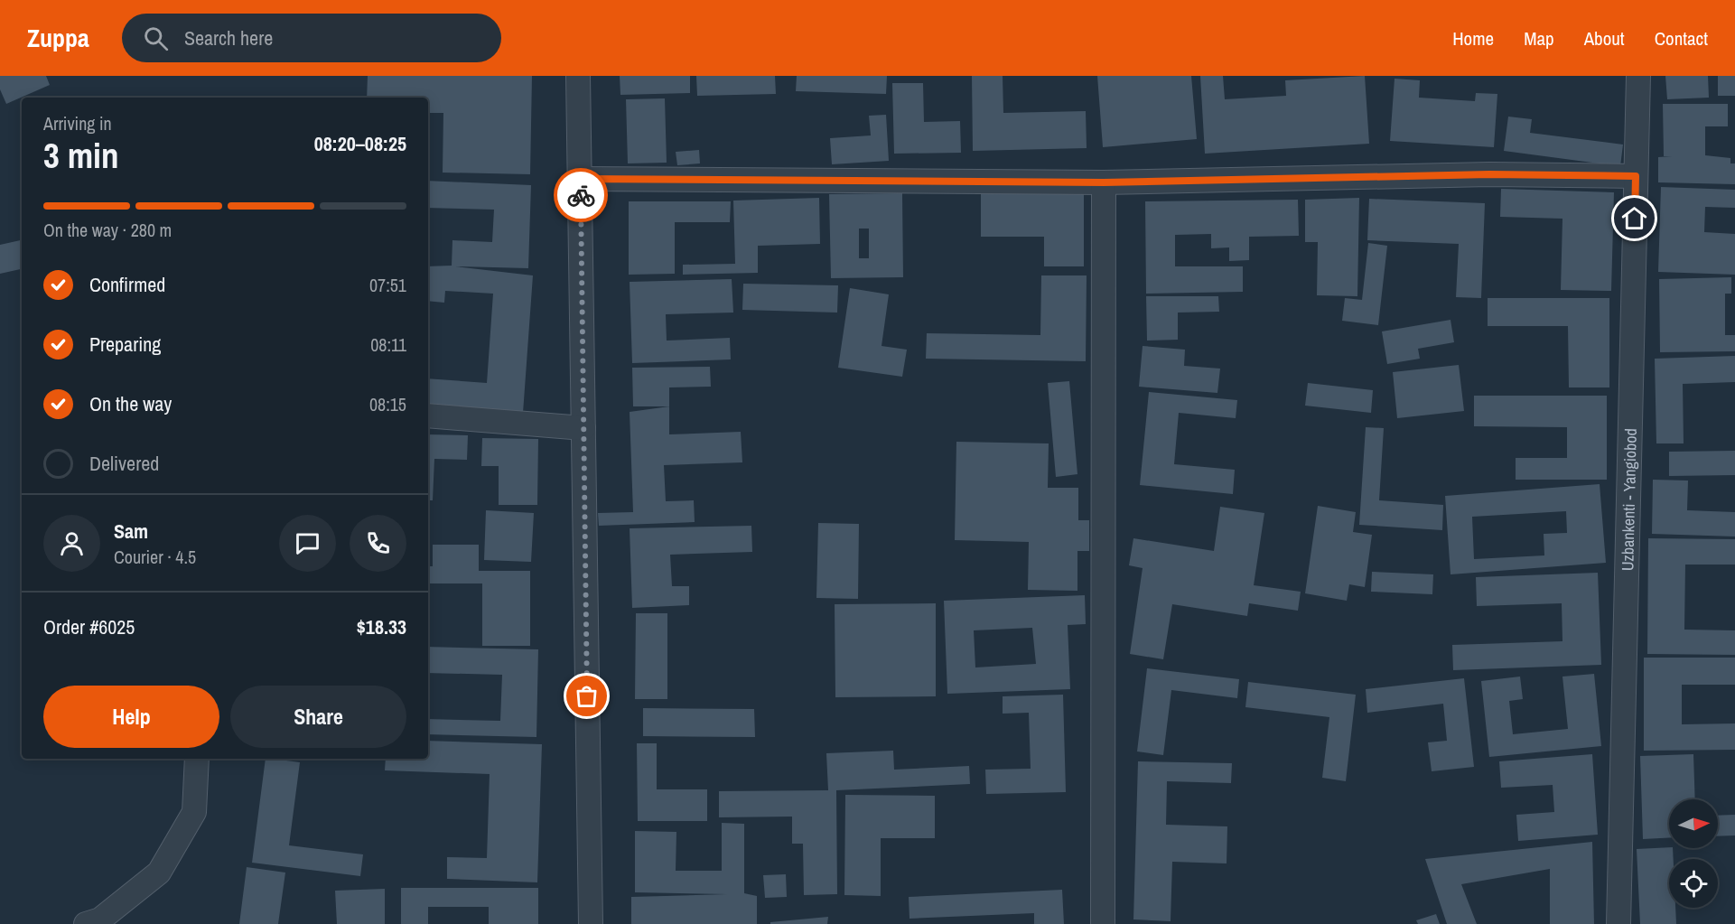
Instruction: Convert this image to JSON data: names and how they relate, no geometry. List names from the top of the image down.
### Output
{
  "streets": {
    "street": ["Uzbankenti - Yangiobod"]
  },
  "north": "right",
  "page": {
    "header": "Zuppa",
    "search": "Search here",
    "nav": [
      "Home",
      "Map",
      "About",
      "Contact"
    ],
    "heading": ["3 min", "Arriving in", "08:20–08:25"],
    "panel": [
      "Sam",
      "Courier · 4.5",
      "Order #6025",
      "$18.33"
    ],
    "bar": "On the way · 280 m",
    "list": [
      ["Confirmed", "07:51"],
      ["Preparing", "08:11"],
      ["On the way", "08:15"],
      "Delivered"
    ],
    "buttons": ["Help", "Share"]
  }
}
